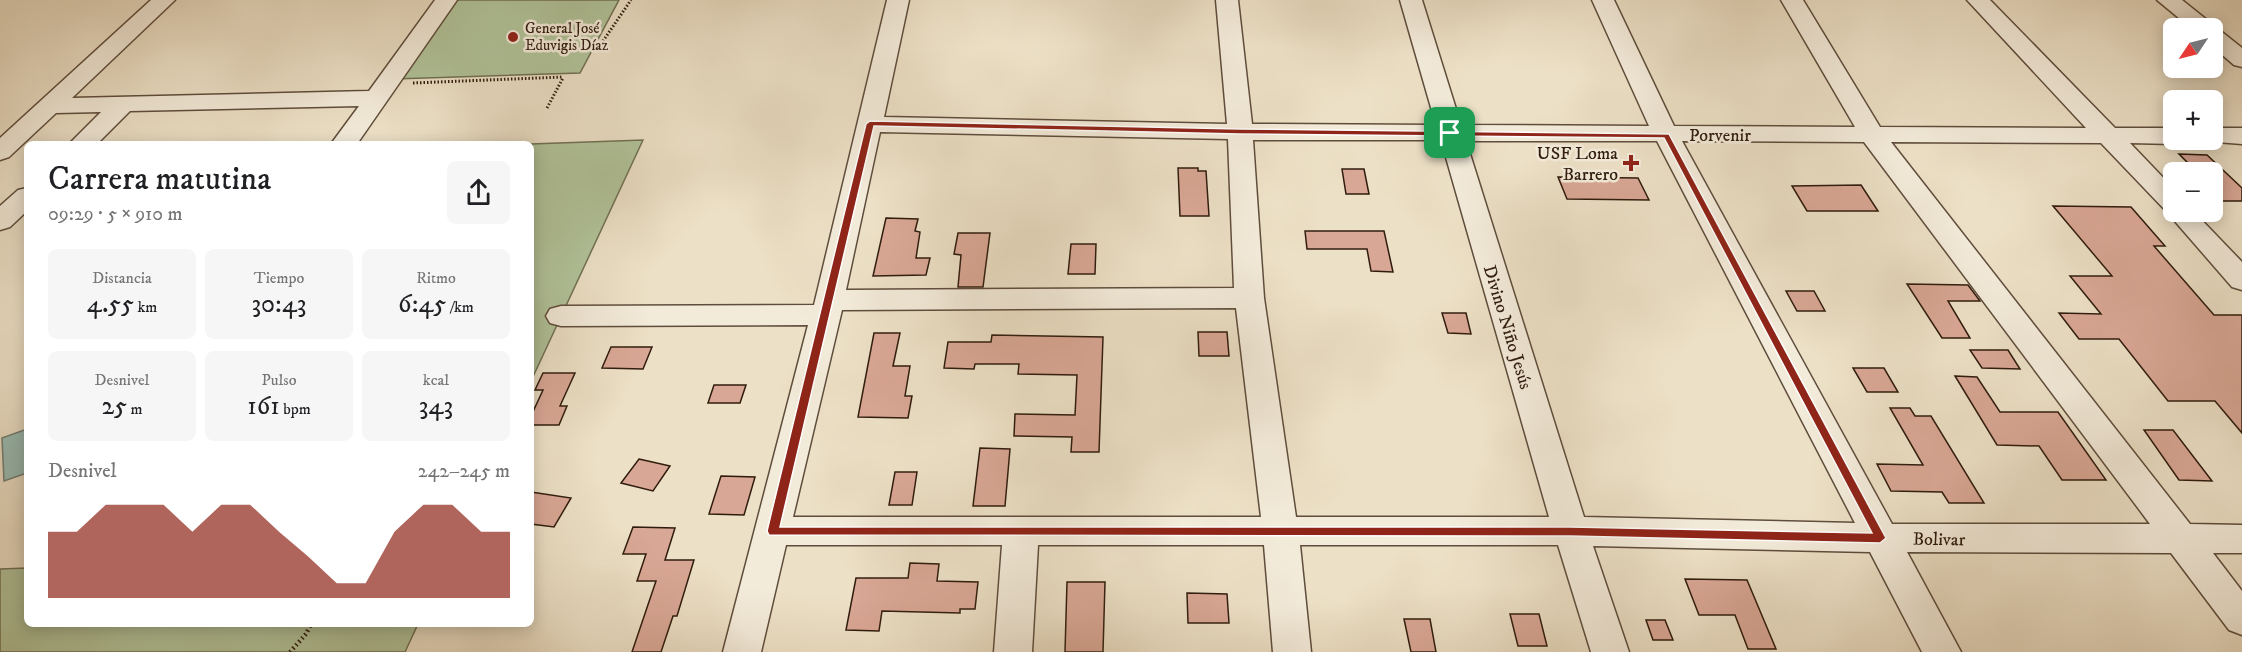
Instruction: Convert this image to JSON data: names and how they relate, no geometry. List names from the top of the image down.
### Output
{
  "streets": {
    "street": ["Porvenir", "Divino Niño Jesús", "Bolivar"]
  },
  "crossings": [
    ["Porvenir", "Divino Niño Jesús"],
    ["Divino Niño Jesús", "Bolivar"]
  ],
  "places": {
    "other": ["General José Eduvigis Díaz"],
    "health": ["USF Loma Barrero"]
  },
  "north": "bottom left",
  "page": {
    "map_buttons": ["+", "−"],
    "heading": ["Carrera matutina", "09:29 · 5 × 910 m"],
    "stats": [
      ["Distancia", "4.55 km"],
      ["Tiempo", "30:43"],
      ["Ritmo", "6:45 /km"],
      ["Desnivel", "25 m"],
      ["Pulso", "161 bpm"],
      ["kcal", "343"]
    ],
    "chart": ["Desnivel", "242–245 m"]
  }
}
